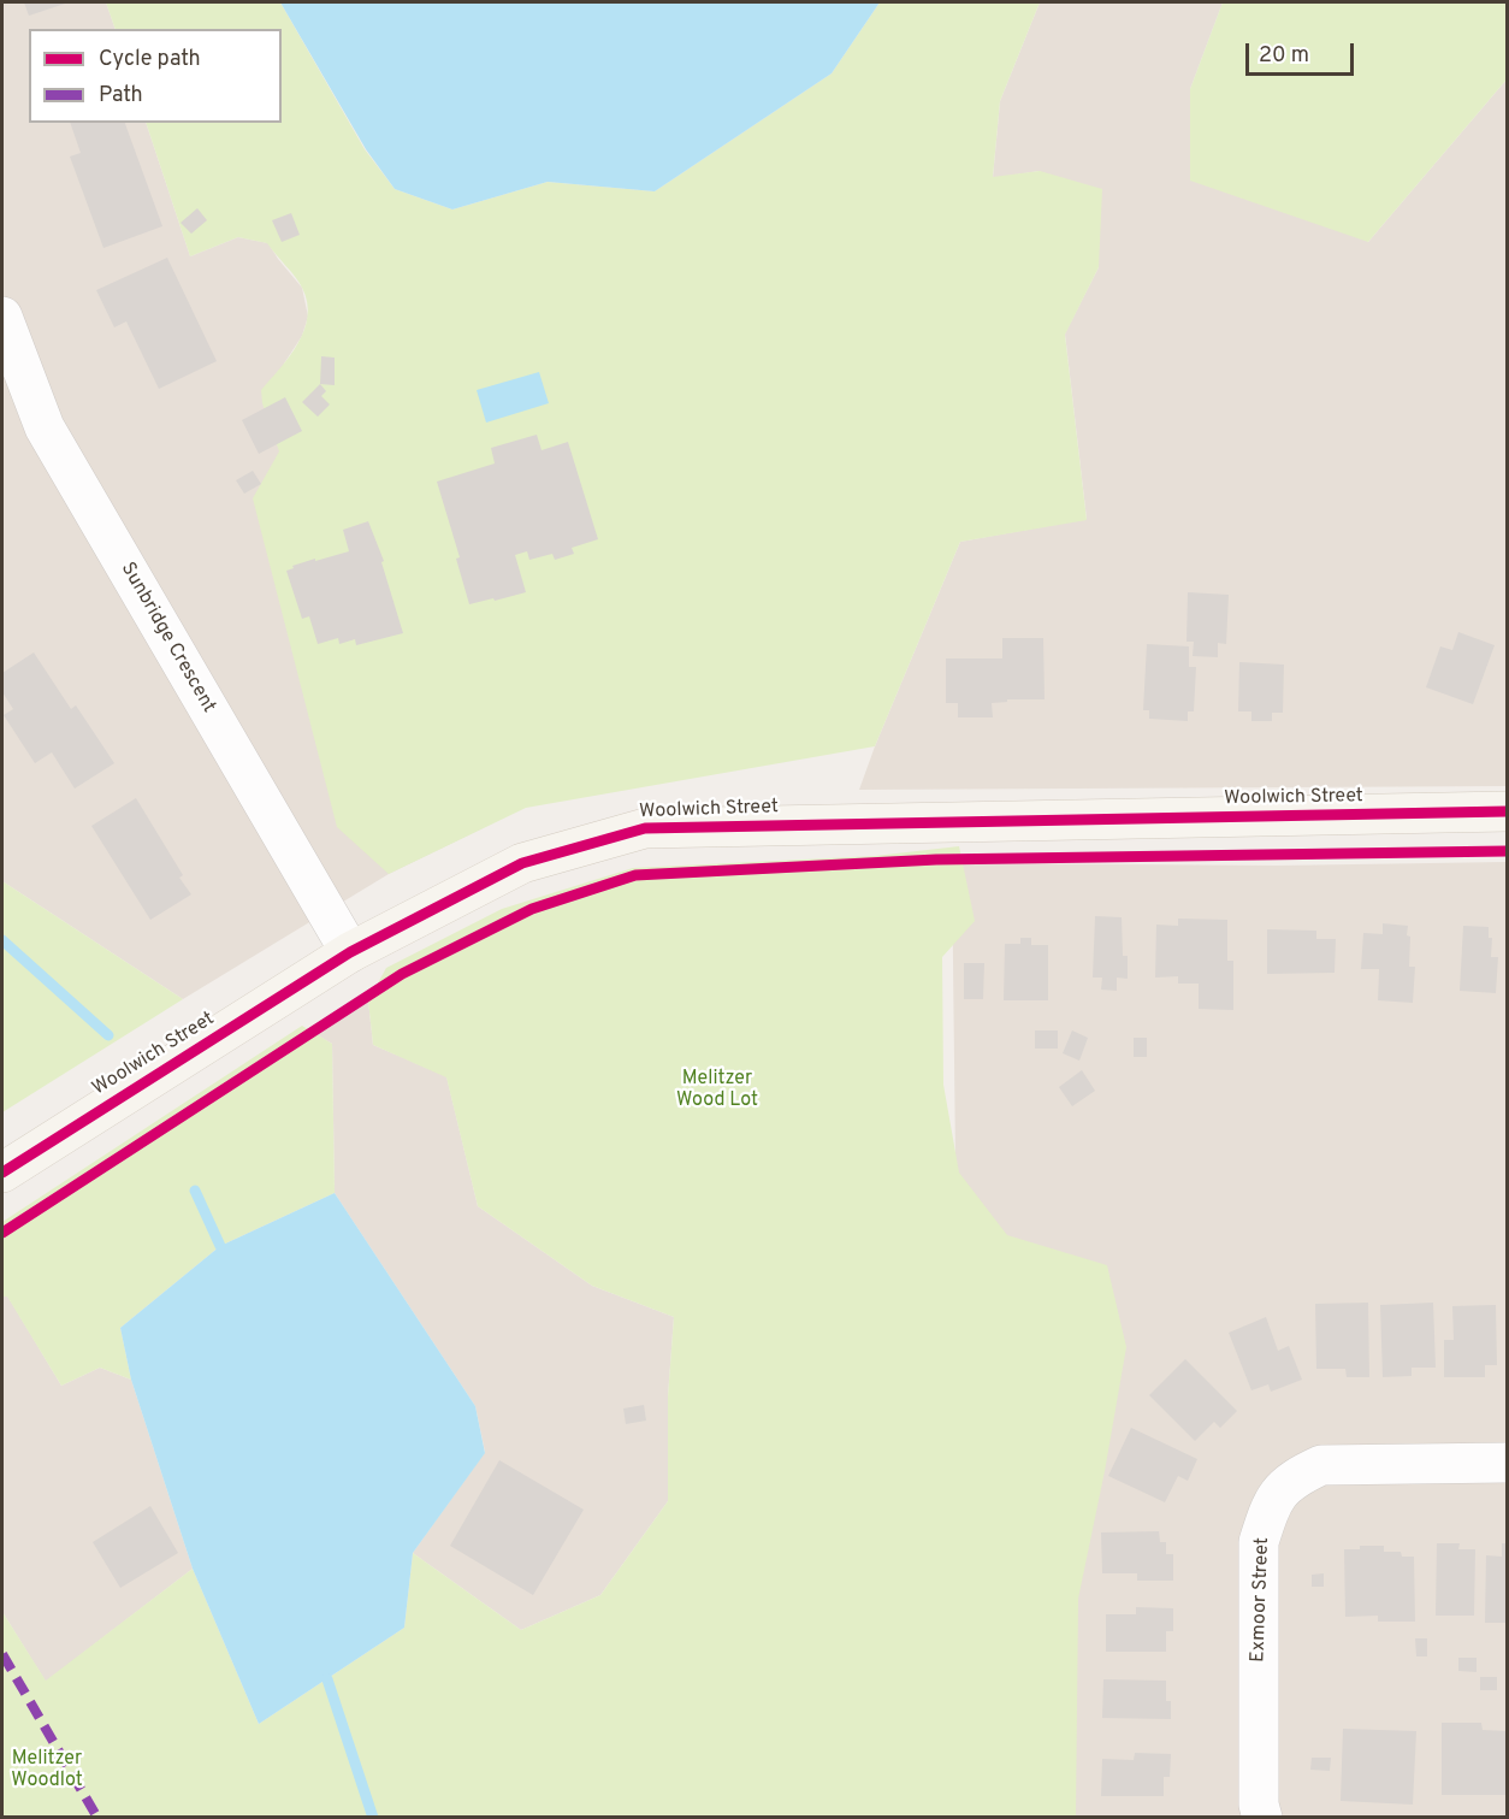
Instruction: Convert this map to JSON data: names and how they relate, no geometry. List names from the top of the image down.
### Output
{
  "streets": {
    "street": ["Sunbridge Crescent", "Woolwich Street", "Exmoor Street"]
  },
  "crossings": [
    ["Sunbridge Crescent", "Woolwich Street"]
  ],
  "parks": ["Melitzer Wood Lot", "Melitzer Woodlot"],
  "legend": ["Cycle path", "Path"],
  "scale_bar": "20 m"
}
